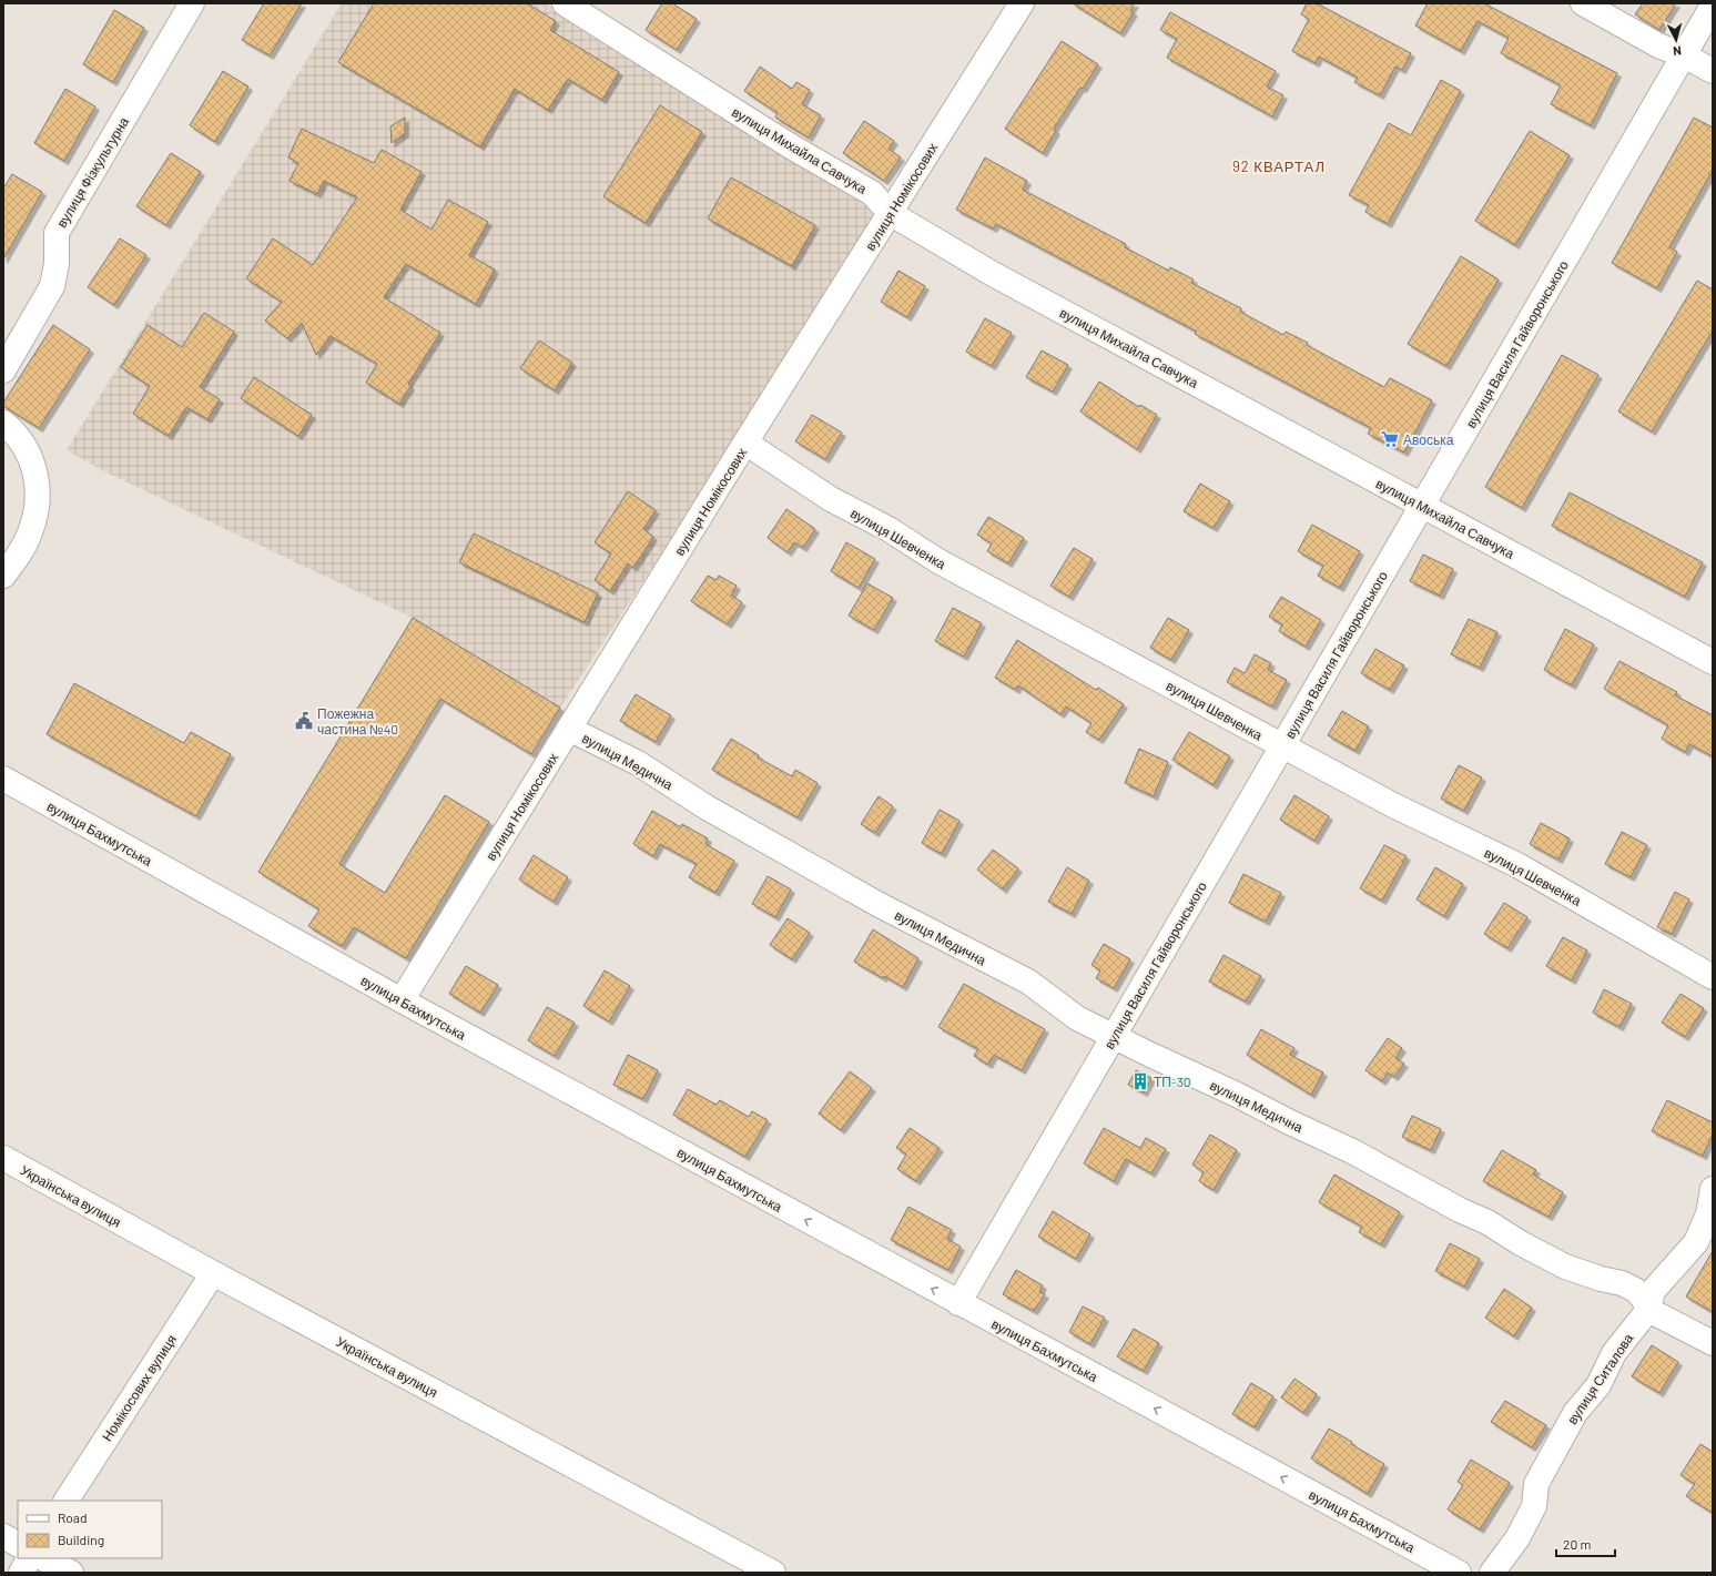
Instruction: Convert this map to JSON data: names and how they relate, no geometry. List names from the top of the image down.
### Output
{
  "streets": {
    "street": [
      "вулиця Михайла Савчука",
      "вулиця Фізкультурна",
      "вулиця Номікосових",
      "вулиця Василя Гайворонського",
      "вулиця Шевченка",
      "вулиця Медична",
      "вулиця Бахмутська",
      "Українська вулиця",
      "вулиця Ситалова",
      "Номікосових вулиця"
    ]
  },
  "crossings": [
    ["вулиця Михайла Савчука", "вулиця Номікосових"],
    ["вулиця Михайла Савчука", "вулиця Василя Гайворонського"],
    ["вулиця Номікосових", "вулиця Шевченка"],
    ["вулиця Номікосових", "вулиця Медична"],
    ["вулиця Номікосових", "вулиця Бахмутська"],
    ["вулиця Василя Гайворонського", "вулиця Шевченка"],
    ["вулиця Василя Гайворонського", "вулиця Медична"],
    ["вулиця Василя Гайворонського", "вулиця Бахмутська"],
    ["вулиця Медична", "вулиця Ситалова"],
    ["Українська вулиця", "Номікосових вулиця"]
  ],
  "one_way": ["вулиця Бахмутська"],
  "districts": ["92 КВАРТАЛ"],
  "places": {
    "supermarket": ["Авоська"],
    "public building": ["Пожежна частина №40"],
    "building": ["ТП-30"]
  },
  "legend": ["Road", "Building"],
  "scale_bar": "20 m",
  "north": "bottom"
}
